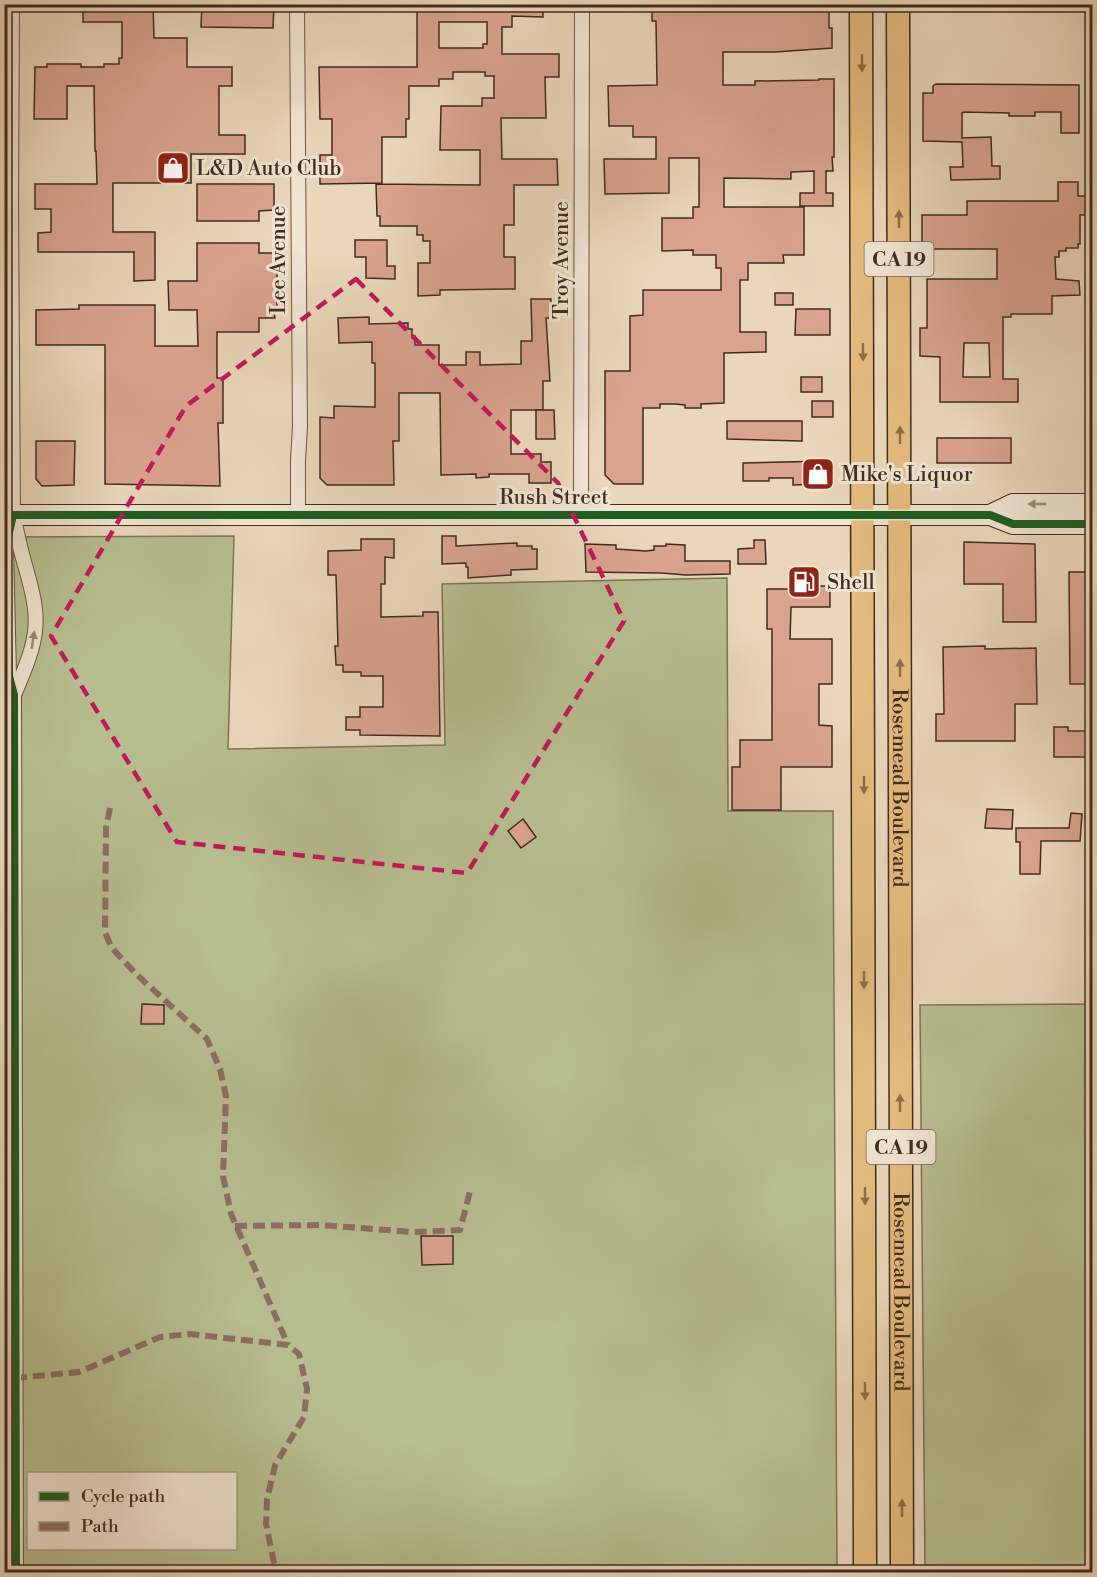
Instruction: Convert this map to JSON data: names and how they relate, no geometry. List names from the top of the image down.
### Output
{
  "streets": {
    "main road": ["CA 19", "Rosemead Boulevard"],
    "street": ["Lee Avenue", "Troy Avenue", "Rush Street"]
  },
  "crossings": [
    ["Lee Avenue", "Rush Street"],
    ["Troy Avenue", "Rush Street"],
    ["Rush Street", "Rosemead Boulevard"]
  ],
  "places": {
    "shop": ["L&D Auto Club", "Mike's Liquor"],
    "fuel station": ["Shell"]
  },
  "legend": ["Cycle path", "Path"]
}
